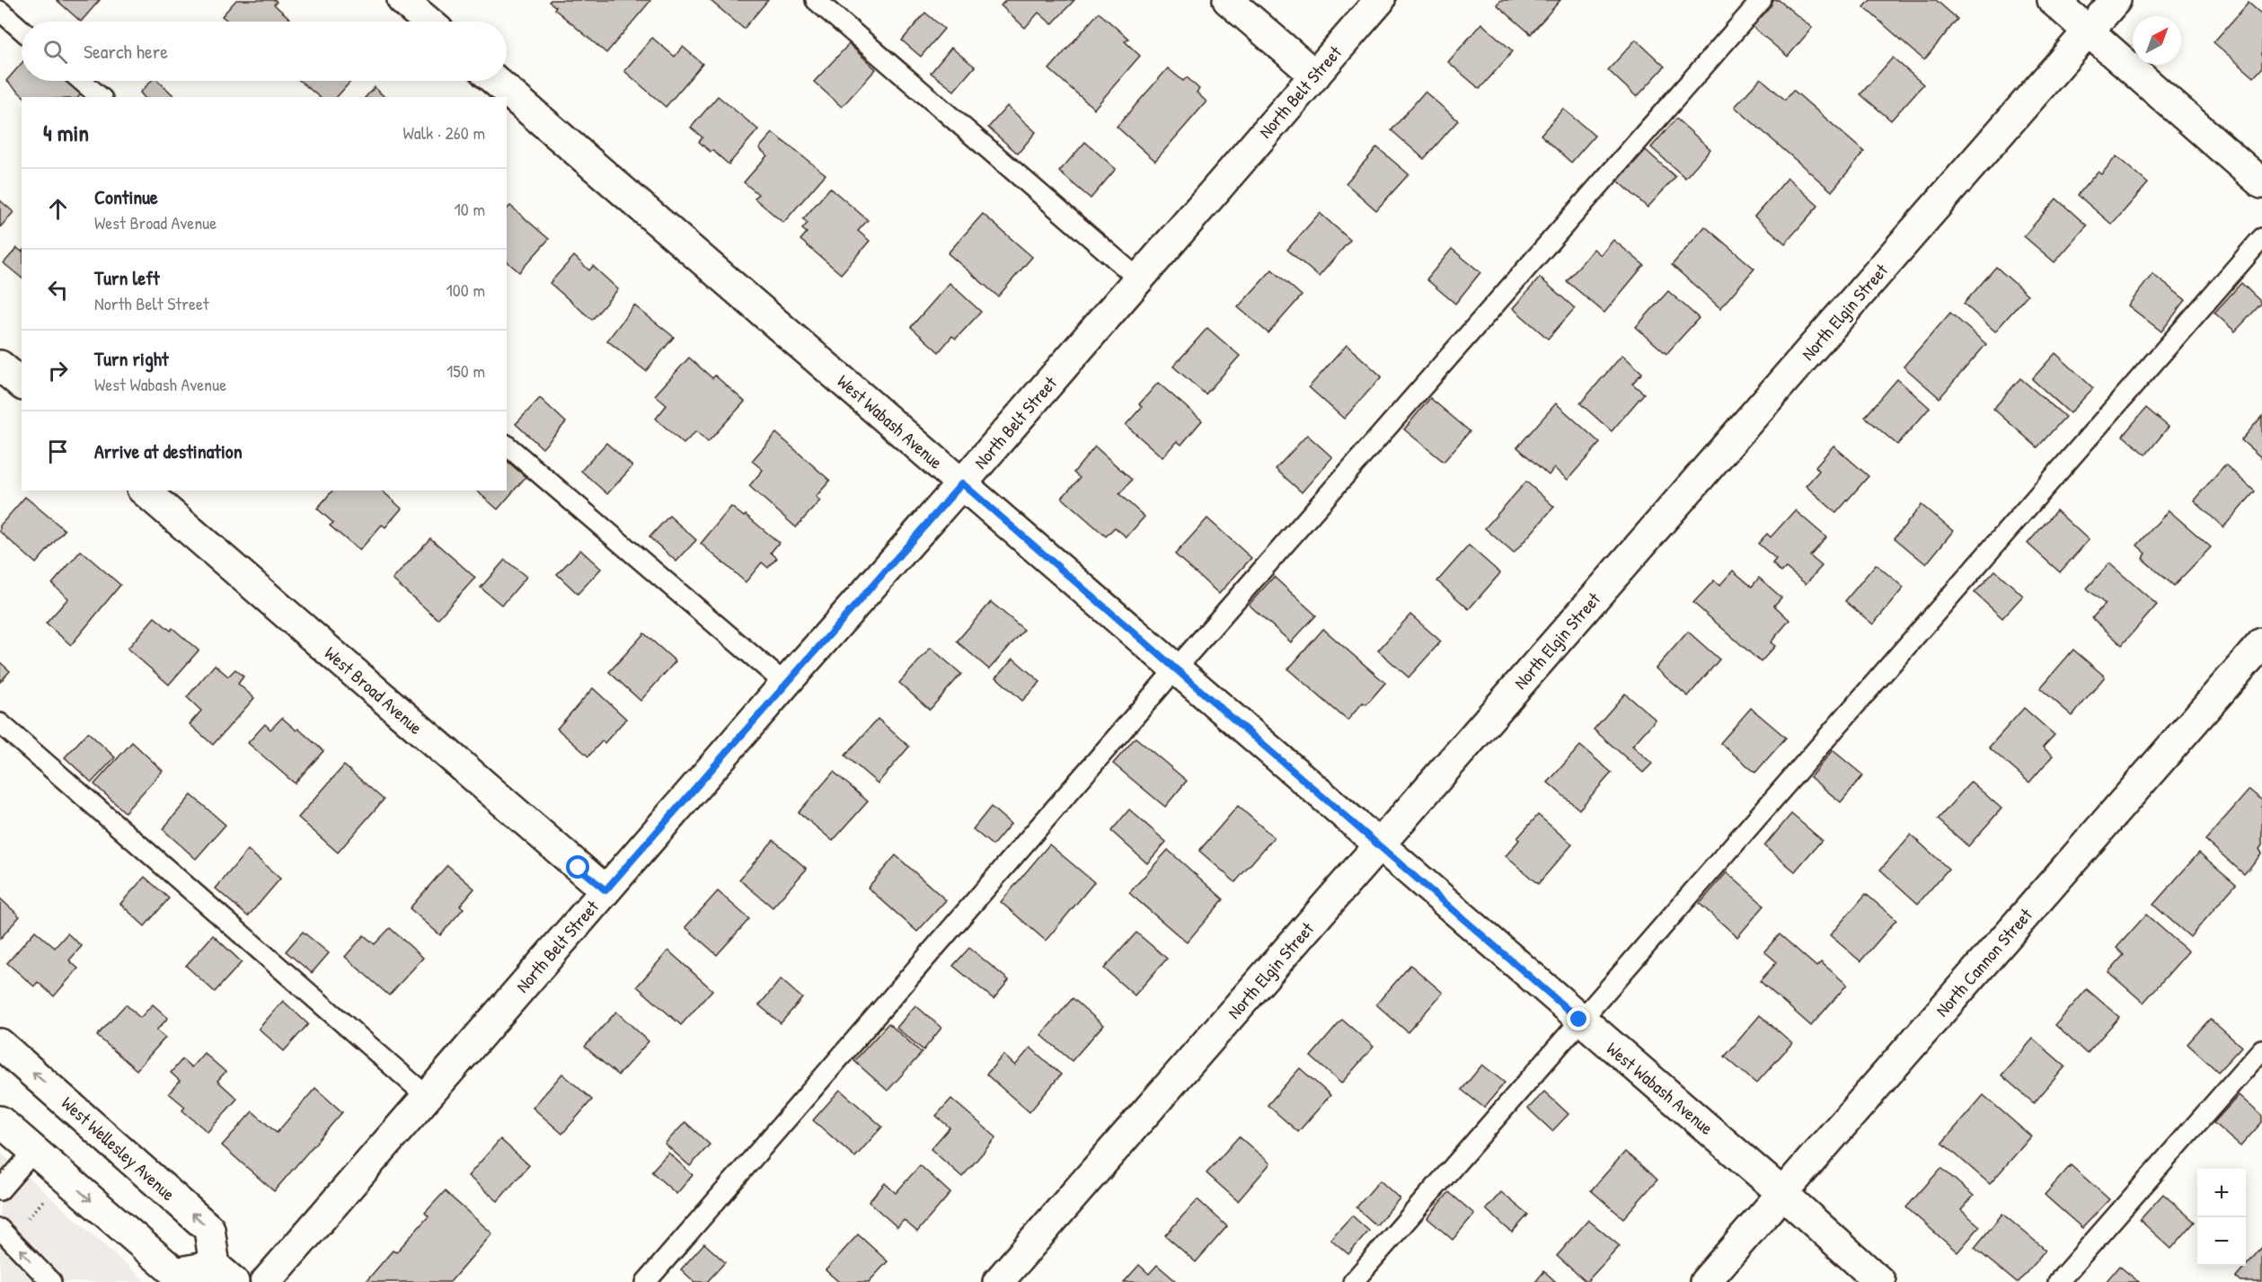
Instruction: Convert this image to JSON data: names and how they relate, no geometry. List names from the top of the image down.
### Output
{
  "streets": {
    "street": [
      "North Belt Street",
      "North Elgin Street",
      "West Wabash Avenue",
      "West Broad Avenue",
      "North Cannon Street",
      "West Wellesley Avenue"
    ]
  },
  "crossings": [
    ["North Belt Street", "West Wabash Avenue"],
    ["North Belt Street", "West Broad Avenue"],
    ["North Elgin Street", "West Wabash Avenue"],
    ["West Wabash Avenue", "North Cannon Street"]
  ],
  "north": "top right",
  "page": {
    "search": "Search here",
    "heading": ["4 min", "Walk · 260 m"],
    "list": [
      ["Continue", "West Broad Avenue", "10 m"],
      ["Turn left", "North Belt Street", "100 m"],
      ["Turn right", "West Wabash Avenue", "150 m"],
      "Arrive at destination"
    ],
    "map_buttons": ["+", "−"]
  }
}
